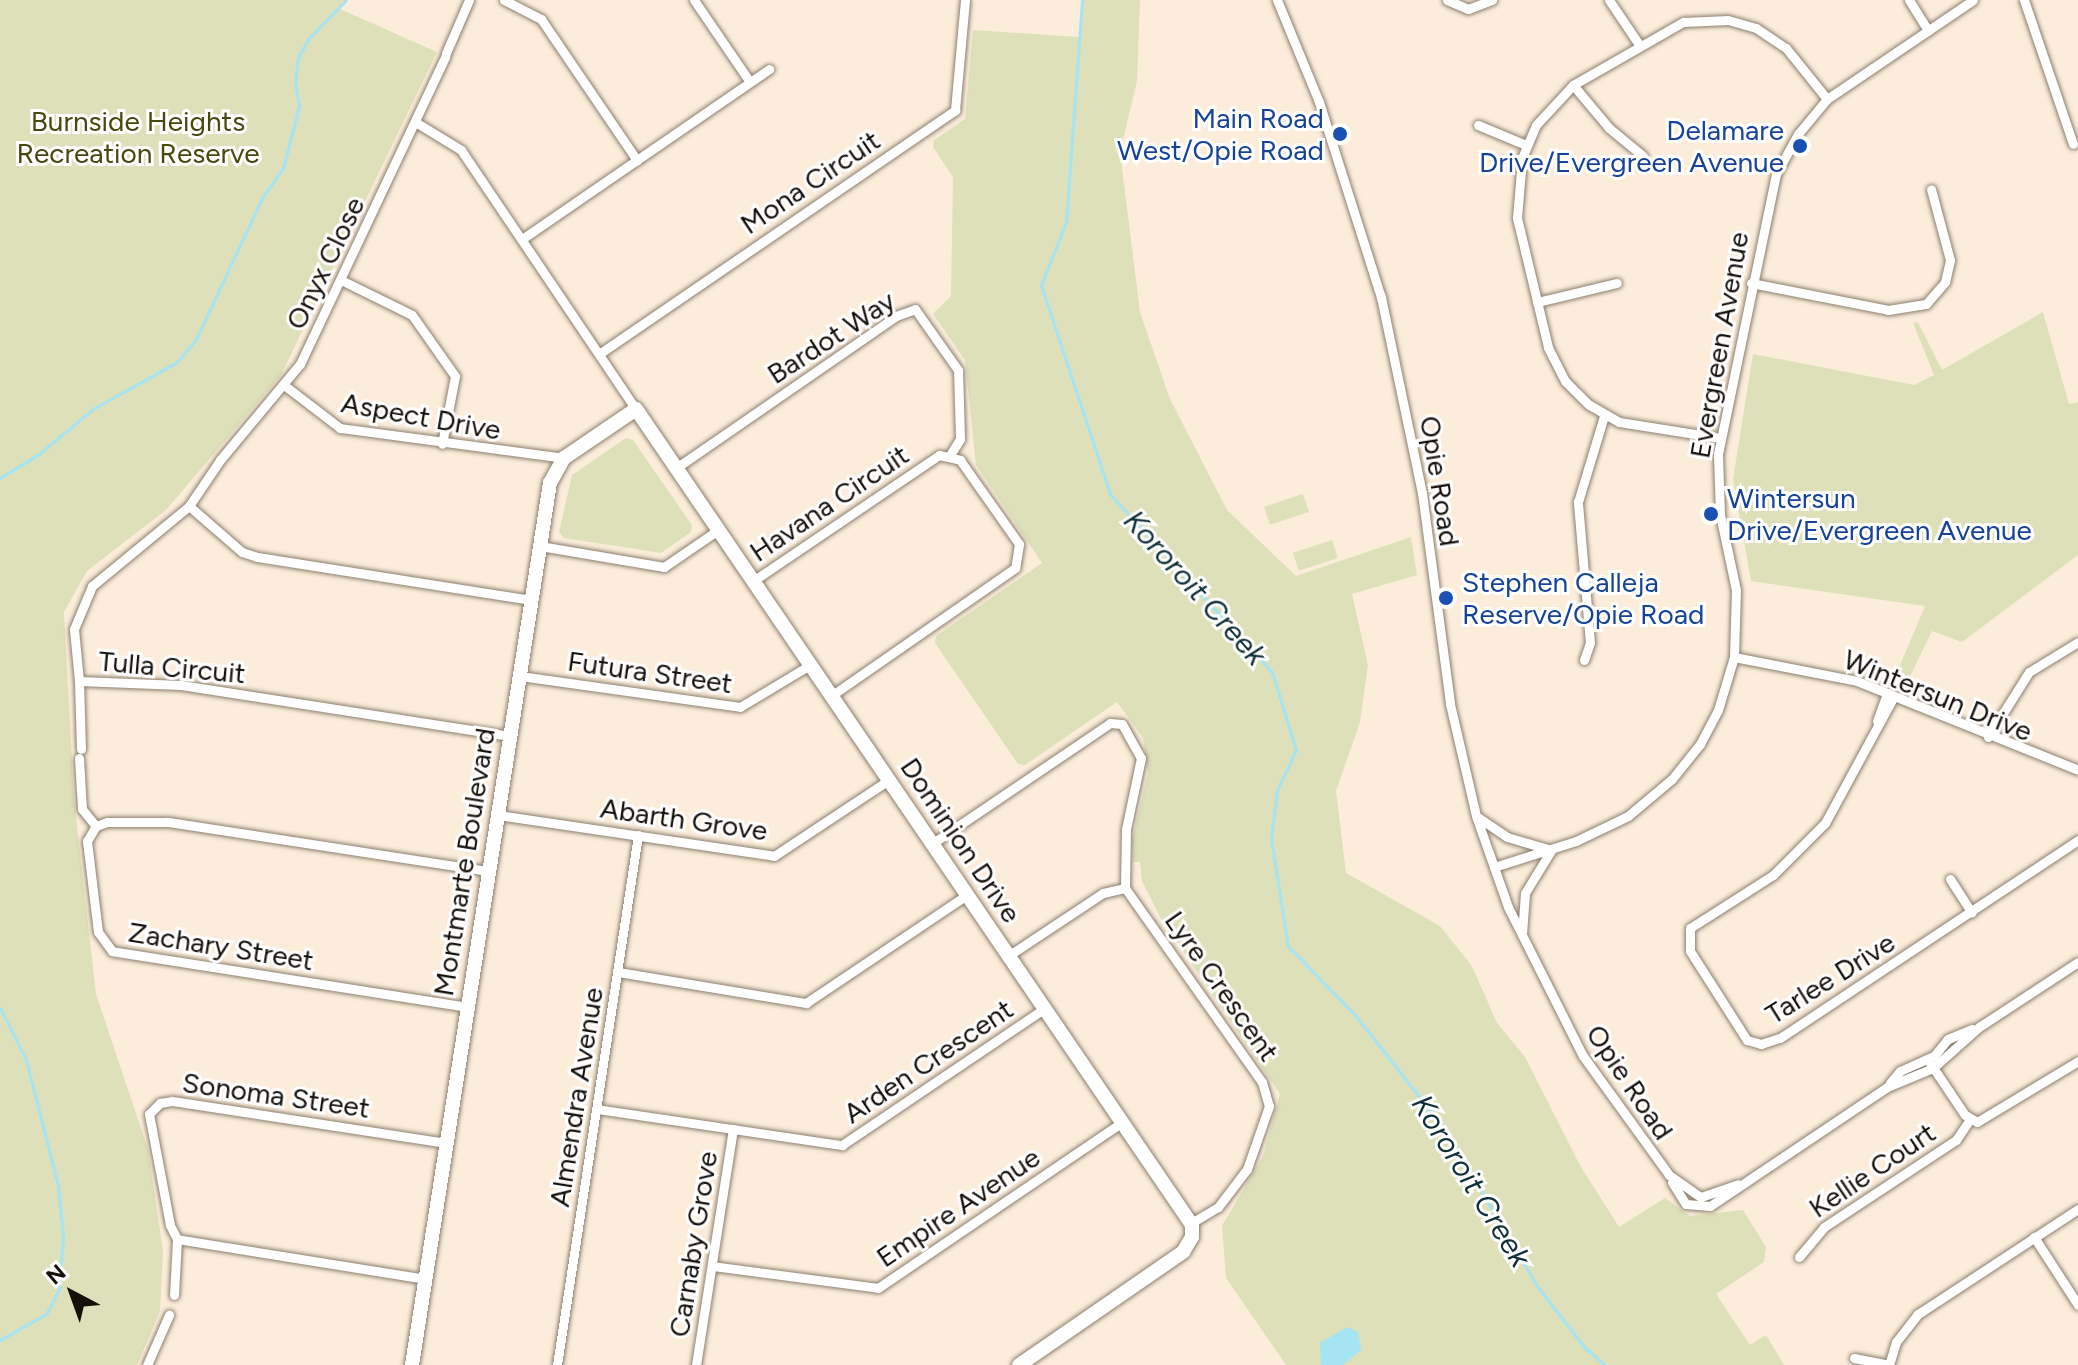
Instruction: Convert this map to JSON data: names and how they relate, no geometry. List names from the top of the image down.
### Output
{
  "streets": {
    "street": [
      "Mona Circuit",
      "Onyx Close",
      "Bardot Way",
      "Evergreen Avenue",
      "Aspect Drive",
      "Opie Road",
      "Havana Circuit",
      "Tulla Circuit",
      "Futura Street",
      "Wintersun Drive",
      "Abarth Grove",
      "Dominion Drive",
      "Montmarte Boulevard",
      "Zachary Street",
      "Tarlee Drive",
      "Lyre Crescent",
      "Arden Crescent",
      "Sonoma Street",
      "Almendra Avenue",
      "Kellie Court",
      "Empire Avenue",
      "Carnaby Grove"
    ]
  },
  "crossings": [
    ["Mona Circuit", "Dominion Drive"],
    ["Onyx Close", "Aspect Drive"],
    ["Onyx Close", "Tulla Circuit"],
    ["Onyx Close", "Dominion Drive"],
    ["Bardot Way", "Havana Circuit"],
    ["Bardot Way", "Dominion Drive"],
    ["Evergreen Avenue", "Opie Road"],
    ["Evergreen Avenue", "Wintersun Drive"],
    ["Aspect Drive", "Montmarte Boulevard"],
    ["Havana Circuit", "Dominion Drive"],
    ["Tulla Circuit", "Montmarte Boulevard"],
    ["Futura Street", "Dominion Drive"],
    ["Futura Street", "Montmarte Boulevard"],
    ["Wintersun Drive", "Tarlee Drive"],
    ["Abarth Grove", "Dominion Drive"],
    ["Abarth Grove", "Montmarte Boulevard"],
    ["Abarth Grove", "Almendra Avenue"],
    ["Dominion Drive", "Lyre Crescent"],
    ["Dominion Drive", "Arden Crescent"],
    ["Dominion Drive", "Empire Avenue"],
    ["Montmarte Boulevard", "Zachary Street"],
    ["Montmarte Boulevard", "Sonoma Street"],
    ["Arden Crescent", "Almendra Avenue"],
    ["Arden Crescent", "Carnaby Grove"],
    ["Empire Avenue", "Carnaby Grove"]
  ],
  "water": ["Kororoit Creek"],
  "parks": ["Burnside Heights Recreation Reserve"],
  "places": [
    "Main Road West/Opie Road",
    "Delamare Drive/Evergreen Avenue",
    "Wintersun Drive/Evergreen Avenue",
    "Stephen Calleja Reserve/Opie Road"
  ],
  "north": "top left"
}
